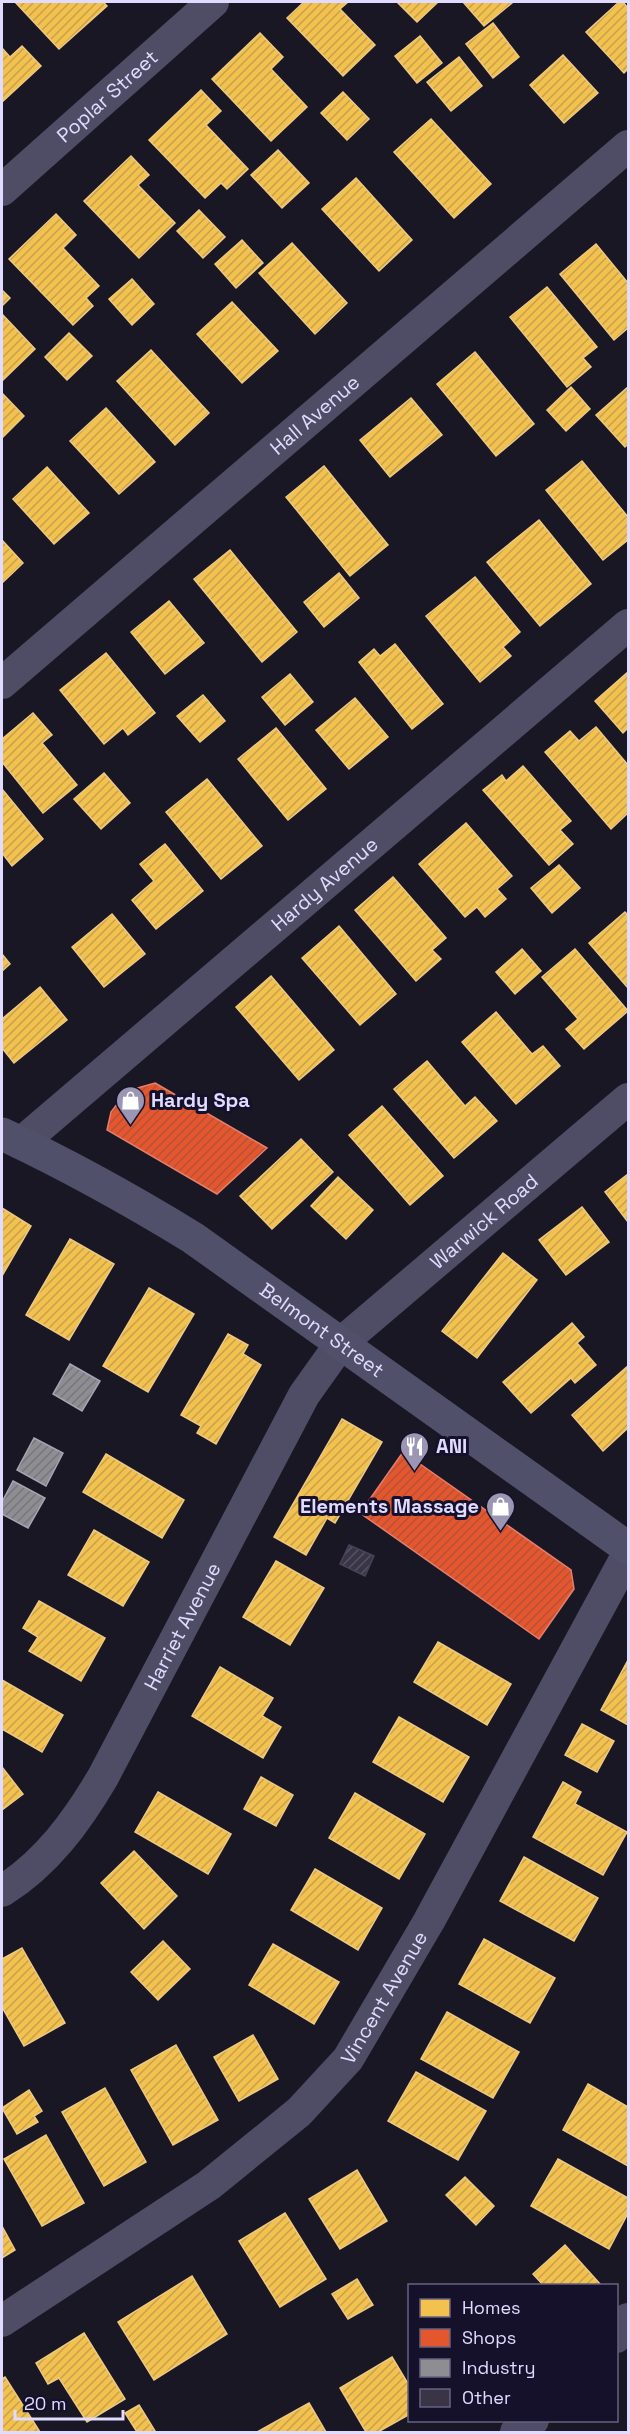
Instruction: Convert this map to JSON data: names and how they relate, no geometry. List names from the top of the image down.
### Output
{
  "streets": {
    "main road": ["Belmont Street"],
    "street": [
      "Poplar Street",
      "Hall Avenue",
      "Hardy Avenue",
      "Warwick Road",
      "Harriet Avenue",
      "Vincent Avenue"
    ]
  },
  "crossings": [
    ["Hardy Avenue", "Belmont Street"],
    ["Warwick Road", "Belmont Street"],
    ["Warwick Road", "Harriet Avenue"],
    ["Belmont Street", "Harriet Avenue"]
  ],
  "places": {
    "shop": ["Hardy Spa", "Elements Massage"],
    "restaurant": ["ANI"]
  },
  "legend": [
    "Homes",
    "Shops",
    "Industry",
    "Other"
  ],
  "scale_bar": "20 m"
}
